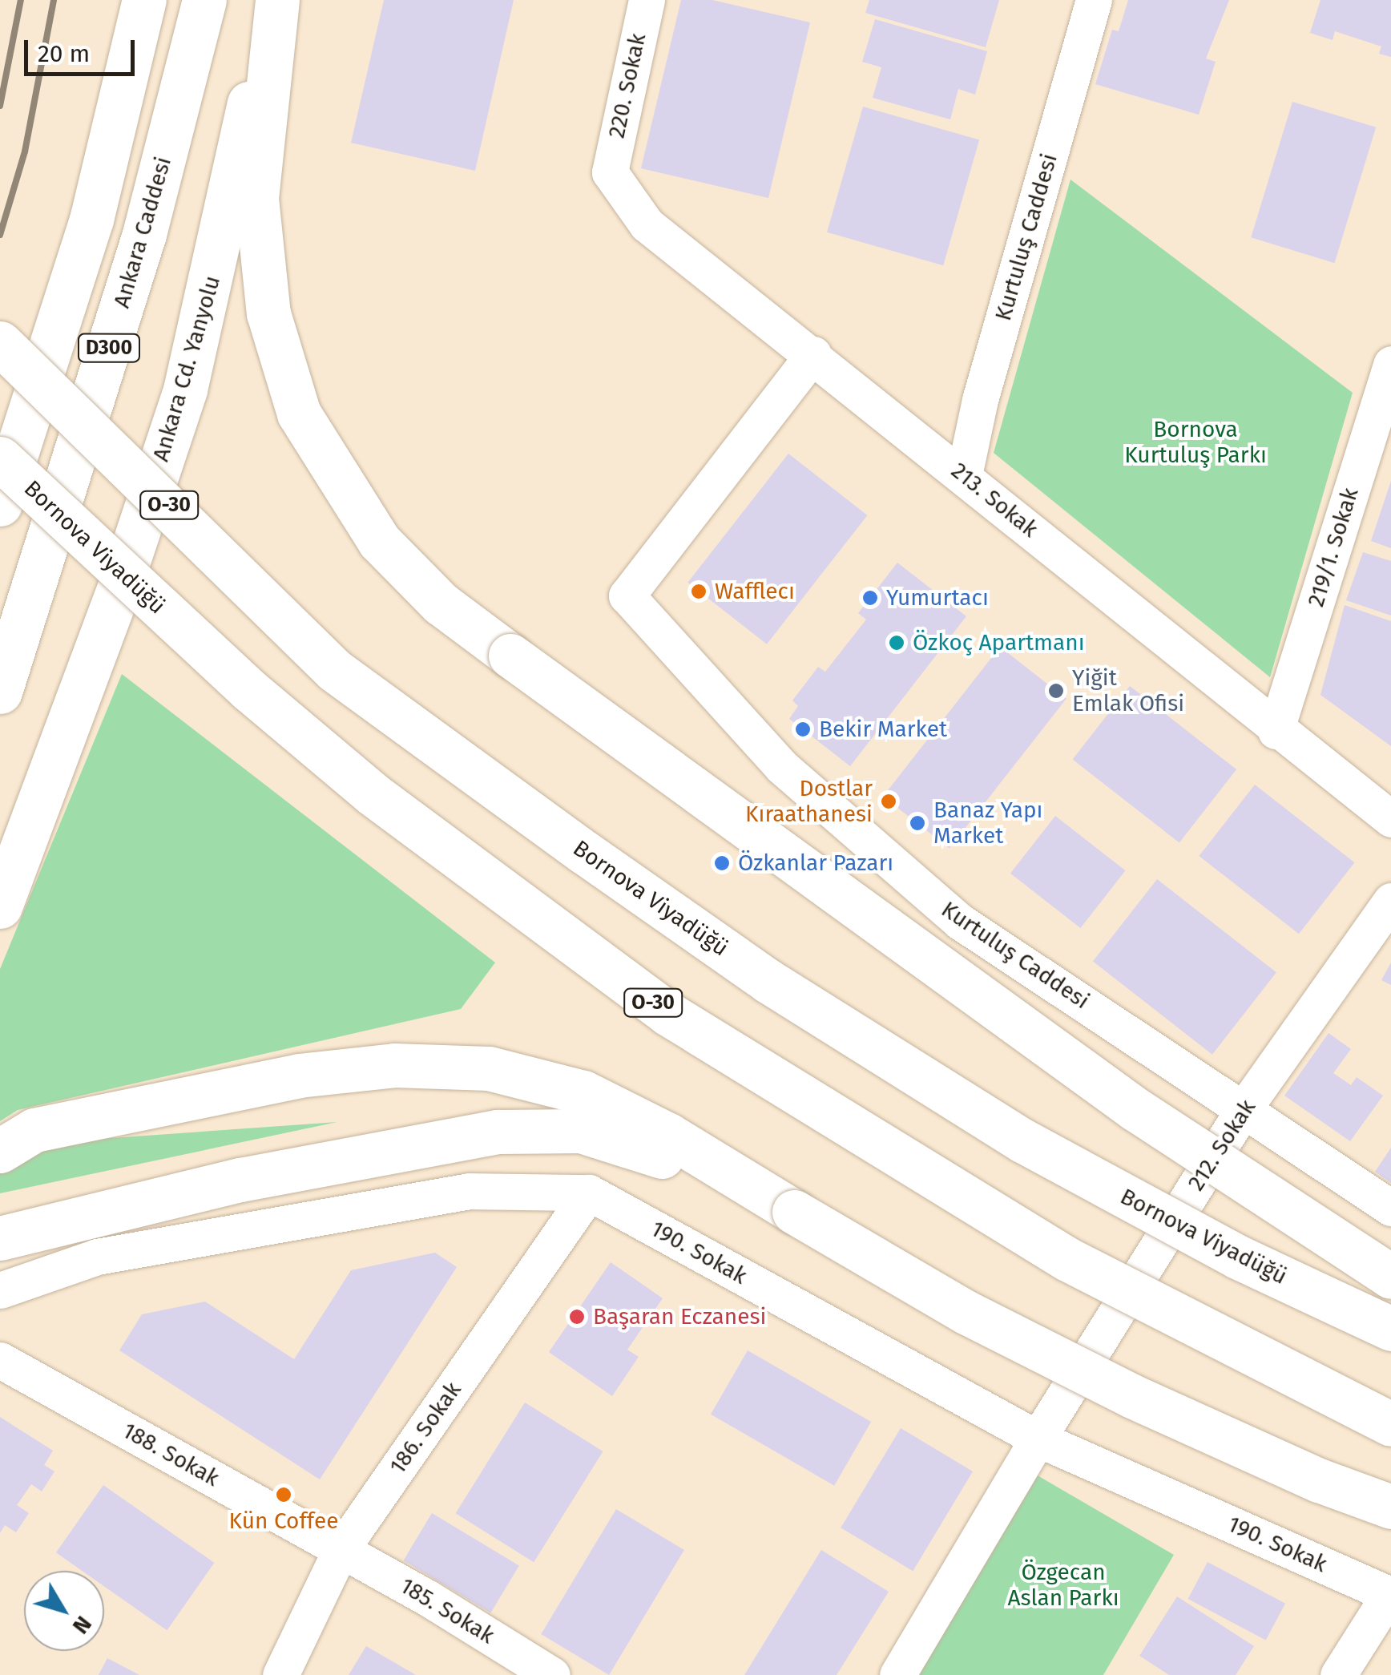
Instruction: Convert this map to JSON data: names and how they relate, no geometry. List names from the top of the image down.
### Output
{
  "streets": {
    "main road": [
      "Ankara Caddesi",
      "D300",
      "Ankara Cd. Yanyolu",
      "O-30",
      "Bornova Viyadüğü"
    ],
    "street": [
      "220. Sokak",
      "Kurtuluş Caddesi",
      "213. Sokak",
      "219/1. Sokak",
      "212. Sokak",
      "190. Sokak",
      "186. Sokak",
      "188. Sokak",
      "185. Sokak"
    ]
  },
  "crossings": [
    ["220. Sokak", "213. Sokak"],
    ["Kurtuluş Caddesi", "213. Sokak"],
    ["Kurtuluş Caddesi", "212. Sokak"],
    ["213. Sokak", "219/1. Sokak"],
    ["212. Sokak", "190. Sokak"],
    ["190. Sokak", "186. Sokak"],
    ["186. Sokak", "188. Sokak"],
    ["186. Sokak", "185. Sokak"],
    ["188. Sokak", "185. Sokak"]
  ],
  "parks": ["Bornova Kurtuluş Parkı", "Özgecan Aslan Parkı"],
  "places": [
    "Wafflecı",
    "Yumurtacı",
    "Özkoç Apartmanı",
    "Yiğit Emlak Ofisi",
    "Bekir Market",
    "Dostlar Kıraathanesi",
    "Banaz Yapı Market",
    "Özkanlar Pazarı",
    "Başaran Eczanesi",
    "Kün Coffee"
  ],
  "scale_bar": "20 m",
  "north": "bottom right"
}
